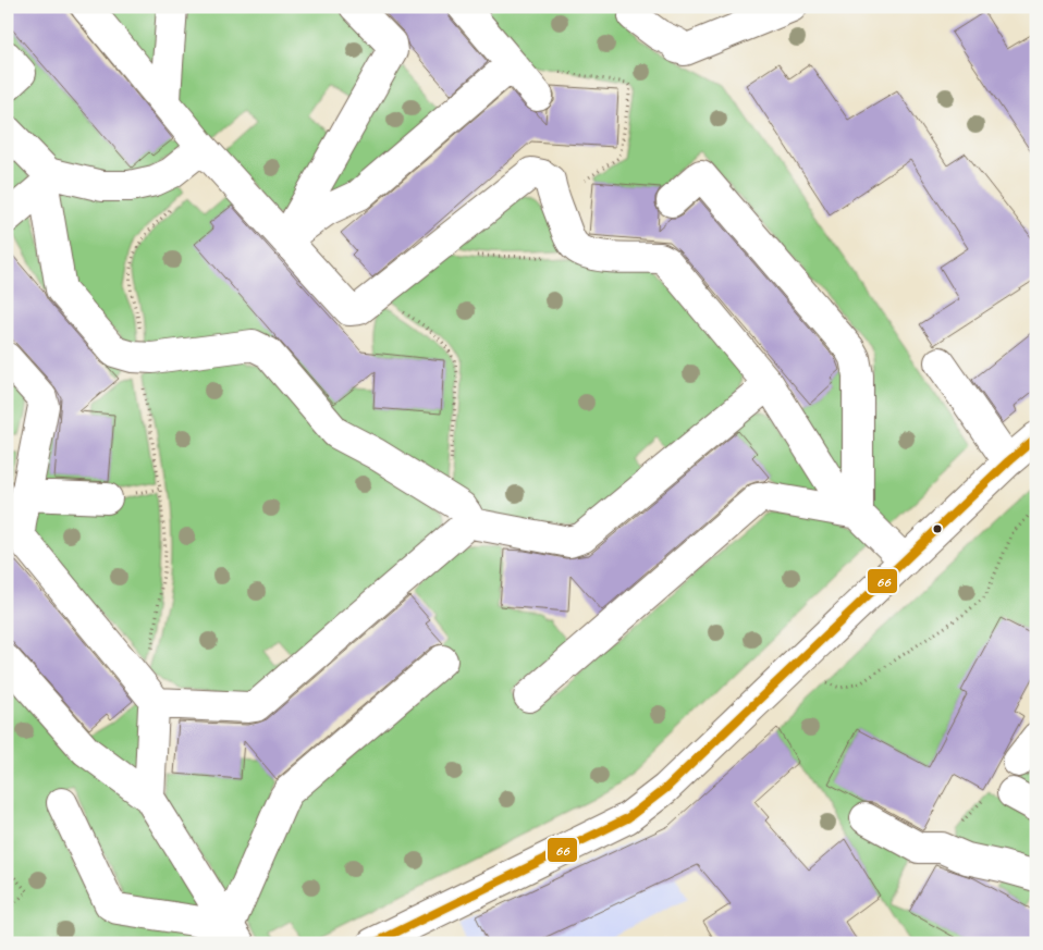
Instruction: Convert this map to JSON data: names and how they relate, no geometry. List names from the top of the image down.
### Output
{
  "lines": ["transit line 66"]
}
